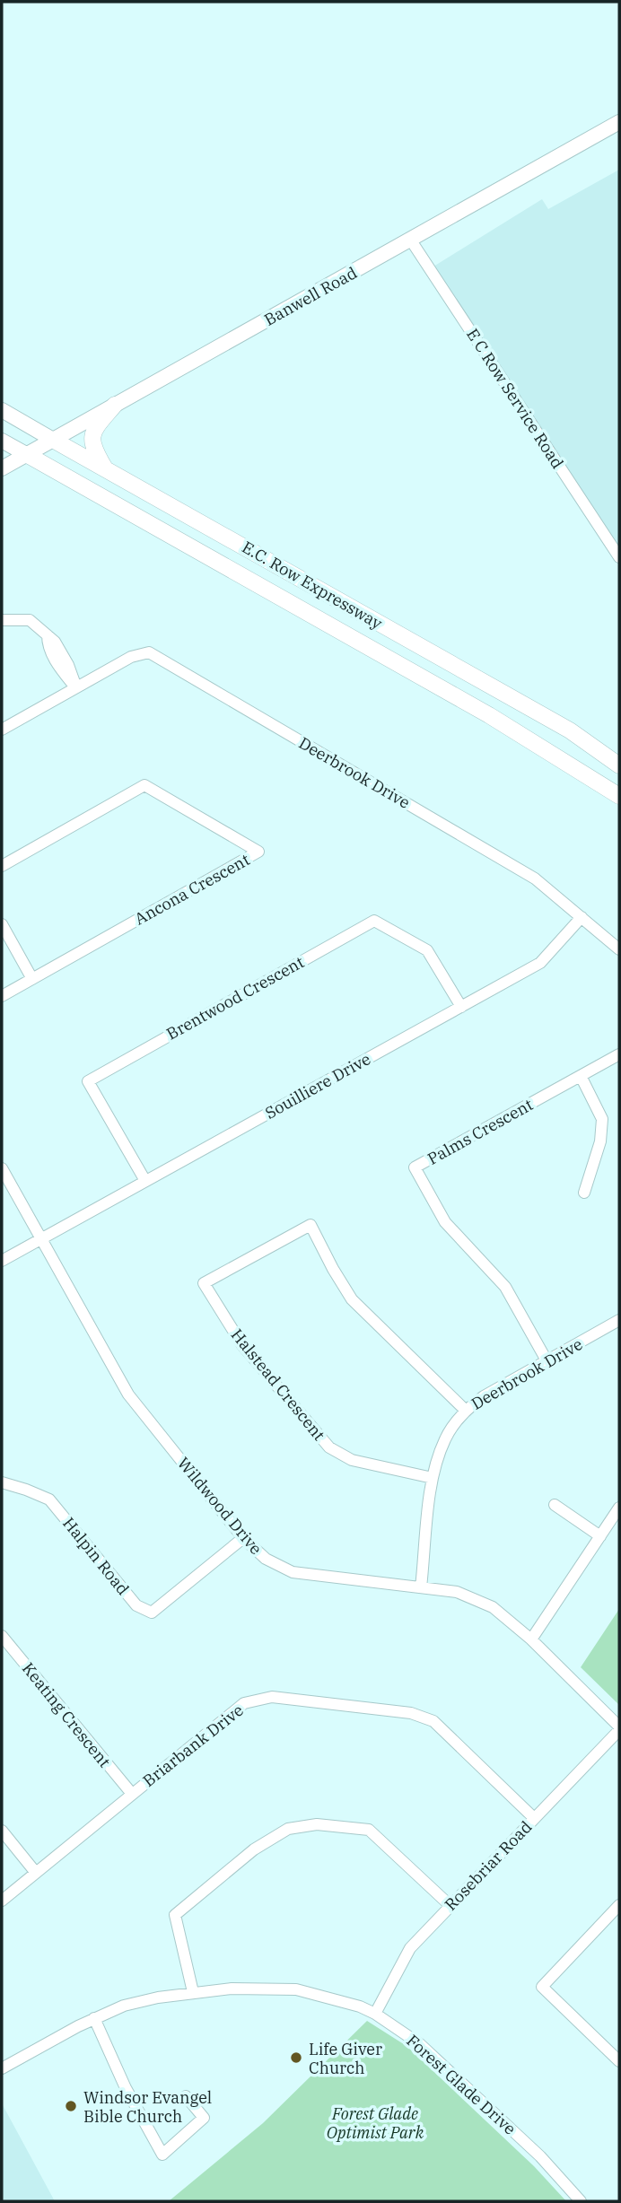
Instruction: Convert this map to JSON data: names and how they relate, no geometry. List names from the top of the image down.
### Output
{
  "streets": {
    "highway": ["E.C. Row Expressway"],
    "main road": ["Banwell Road"],
    "street": [
      "E C Row Service Road",
      "Deerbrook Drive",
      "Ancona Crescent",
      "Brentwood Crescent",
      "Souilliere Drive",
      "Palms Crescent",
      "Halstead Crescent",
      "Wildwood Drive",
      "Halpin Road",
      "Keating Crescent",
      "Briarbank Drive",
      "Rosebriar Road",
      "Forest Glade Drive"
    ]
  },
  "crossings": [
    ["Banwell Road", "E C Row Service Road"],
    ["Banwell Road", "E.C. Row Expressway"],
    ["Deerbrook Drive", "Souilliere Drive"],
    ["Deerbrook Drive", "Palms Crescent"],
    ["Deerbrook Drive", "Halstead Crescent"],
    ["Deerbrook Drive", "Wildwood Drive"],
    ["Brentwood Crescent", "Souilliere Drive"],
    ["Souilliere Drive", "Wildwood Drive"],
    ["Wildwood Drive", "Halpin Road"],
    ["Wildwood Drive", "Rosebriar Road"],
    ["Keating Crescent", "Briarbank Drive"],
    ["Briarbank Drive", "Rosebriar Road"],
    ["Rosebriar Road", "Forest Glade Drive"]
  ],
  "parks": ["Forest Glade Optimist Park"],
  "places": ["Life Giver Church", "Windsor Evangel Bible Church"]
}
